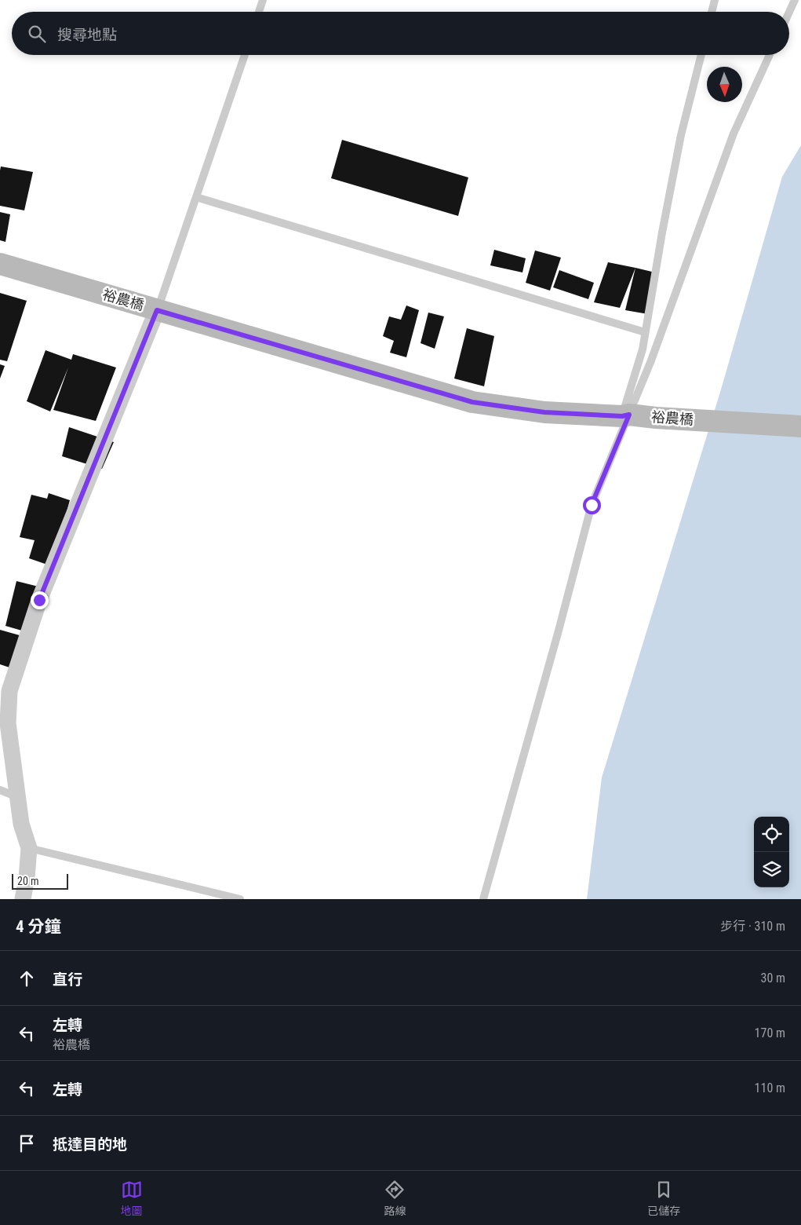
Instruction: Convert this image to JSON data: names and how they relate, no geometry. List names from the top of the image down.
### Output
{
  "streets": {
    "street": ["裕農橋"]
  },
  "scale_bar": "20 m",
  "north": "bottom",
  "page": {
    "search": "搜尋地點",
    "scale": "20 m",
    "heading": ["4 分鐘", "步行 · 310 m"],
    "list": [
      ["直行", "30 m"],
      ["左轉", "裕農橋", "170 m"],
      ["左轉", "110 m"],
      "抵達目的地"
    ],
    "nav": ["地圖", "路線", "已儲存"]
  }
}
